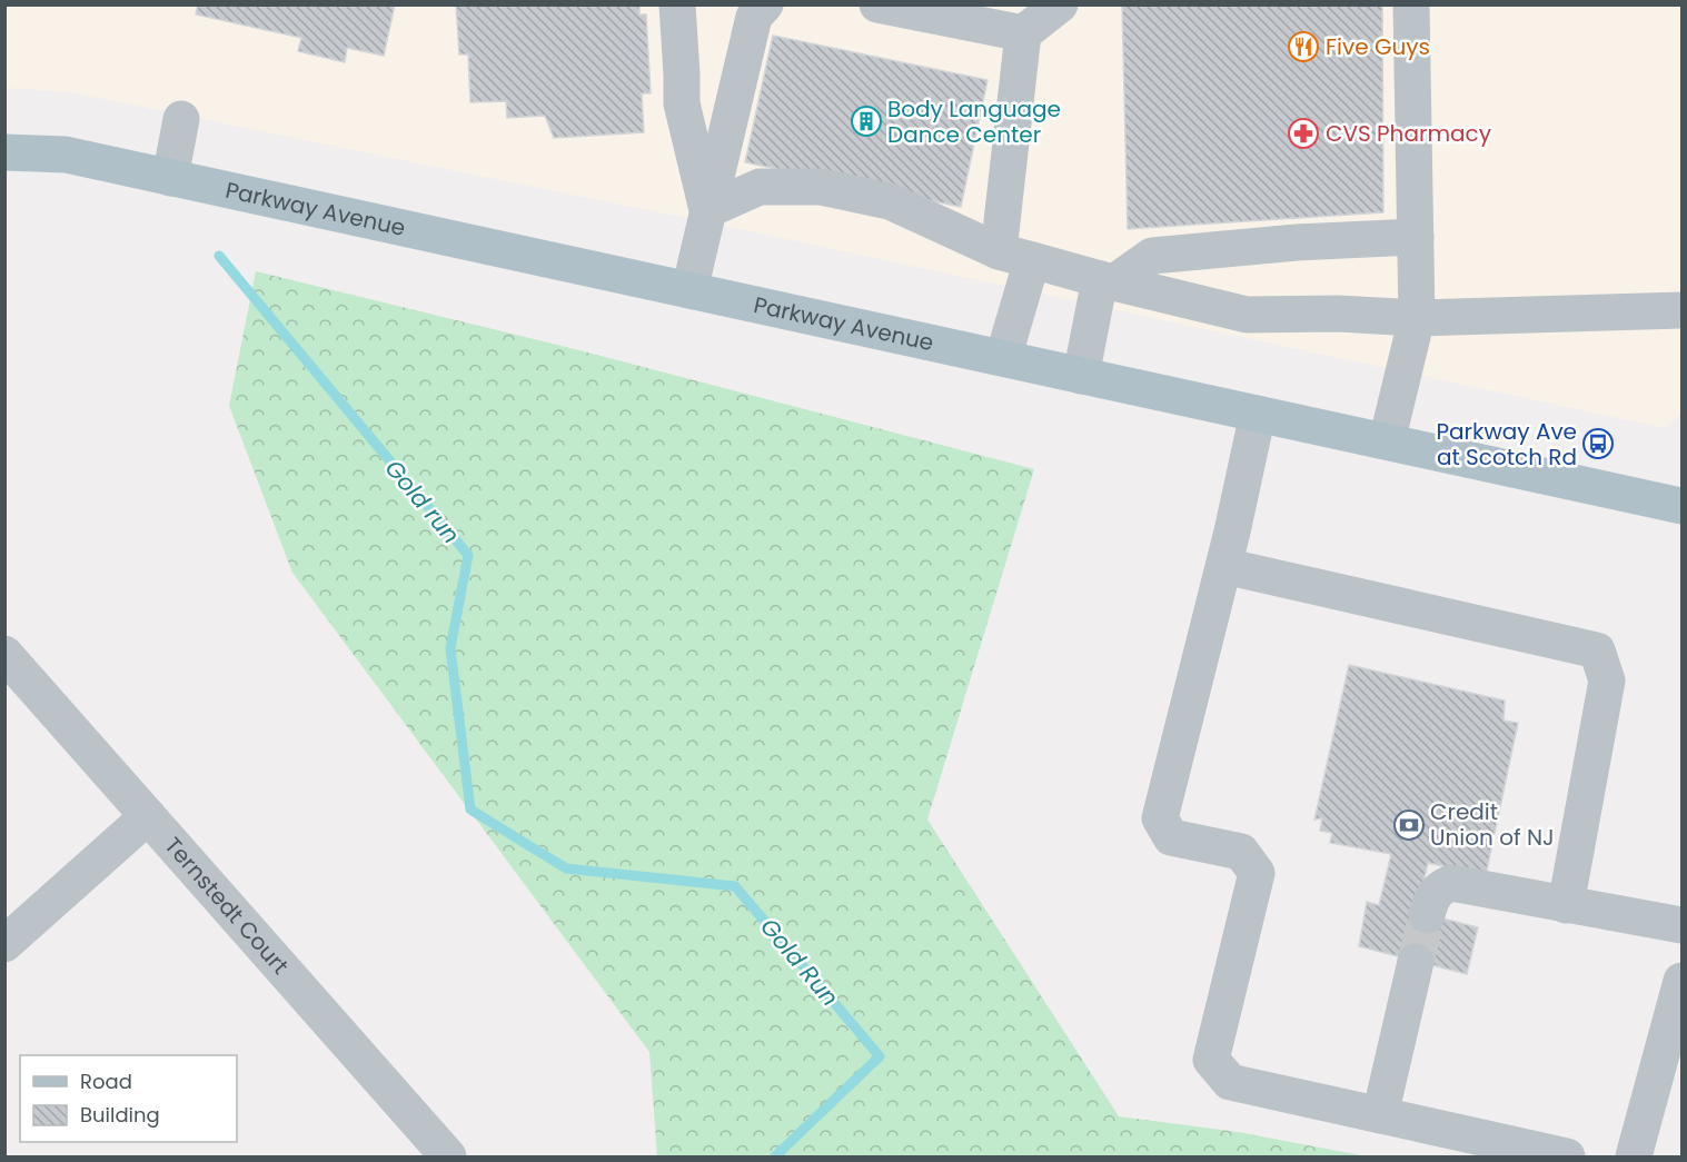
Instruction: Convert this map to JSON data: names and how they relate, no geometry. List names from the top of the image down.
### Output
{
  "streets": {
    "main road": ["Parkway Avenue"],
    "street": ["Ternstedt Court"]
  },
  "water": ["Gold run", "Gold Run"],
  "places": {
    "restaurant": ["Five Guys"],
    "building": ["Body Language Dance Center"],
    "pharmacy": ["CVS Pharmacy"],
    "bus stop": ["Parkway Ave at Scotch Rd"],
    "bank": ["Credit Union of NJ"]
  },
  "legend": ["Road", "Building"]
}
